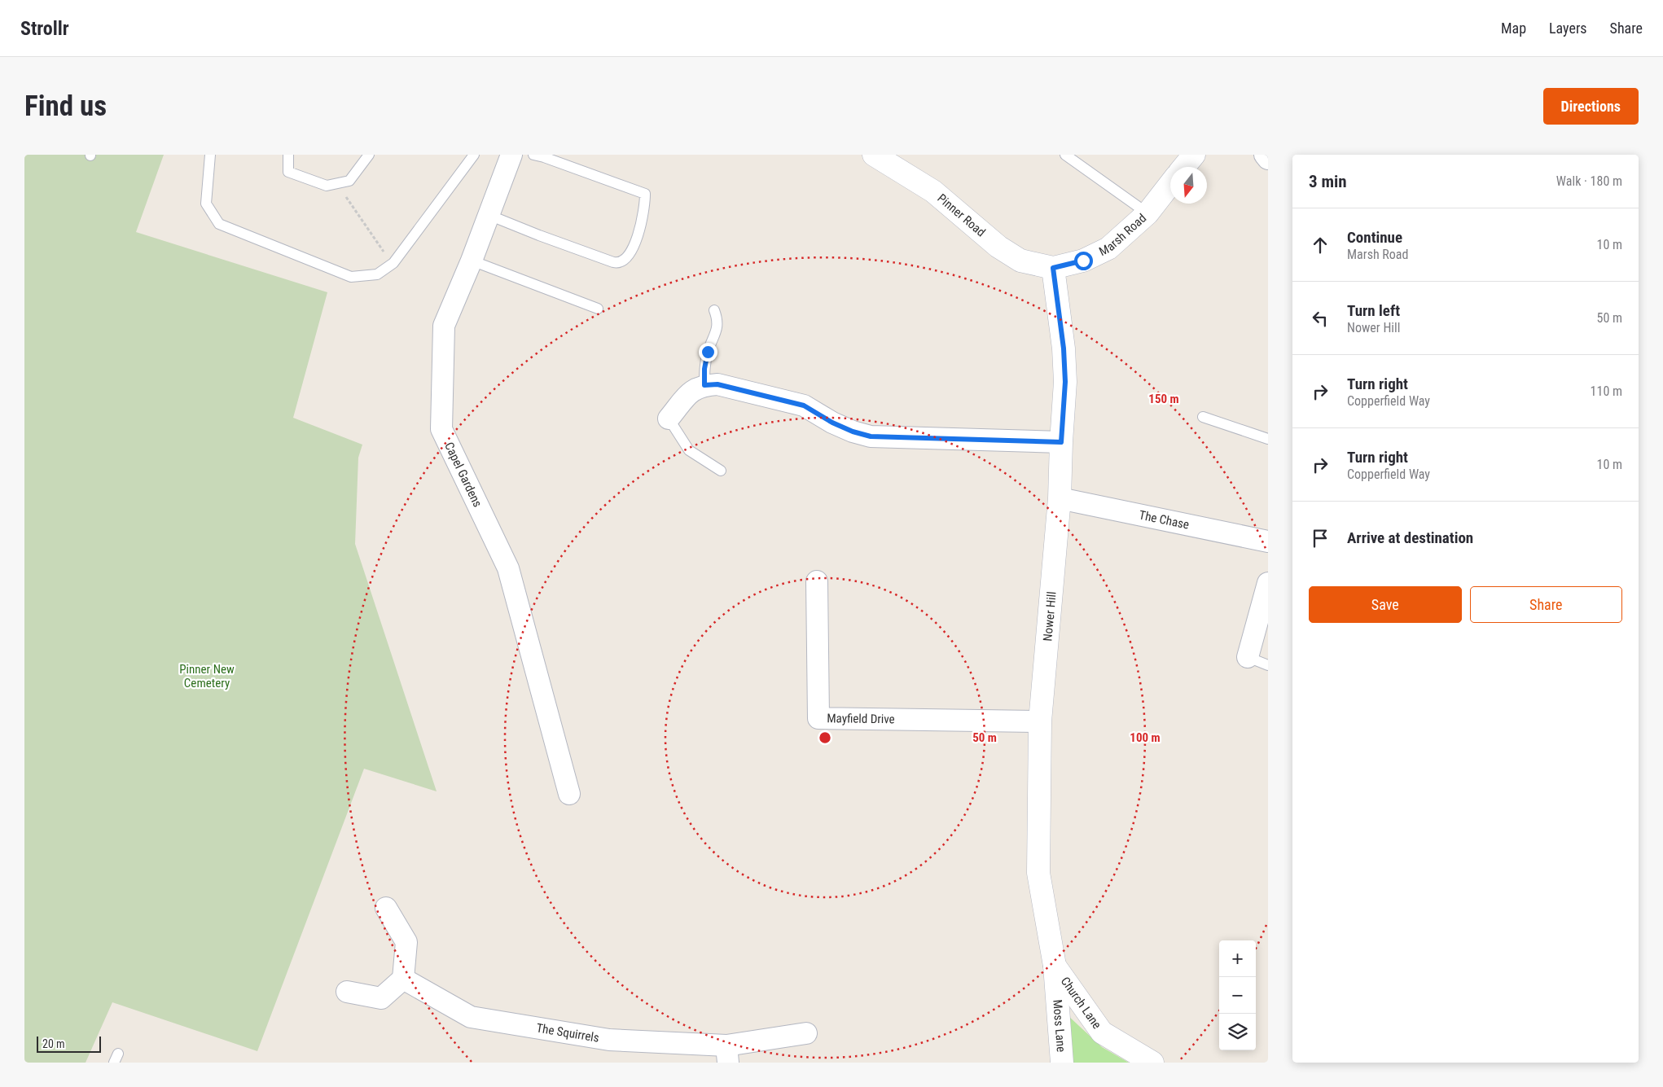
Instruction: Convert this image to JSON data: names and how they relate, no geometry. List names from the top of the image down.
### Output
{
  "streets": {
    "street": [
      "Pinner Road",
      "Marsh Road",
      "Capel Gardens",
      "The Chase",
      "Nower Hill",
      "Mayfield Drive",
      "Church Lane",
      "Moss Lane",
      "The Squirrels"
    ]
  },
  "crossings": [
    ["Pinner Road", "Marsh Road"],
    ["Pinner Road", "Nower Hill"],
    ["Marsh Road", "Nower Hill"],
    ["The Chase", "Nower Hill"],
    ["Nower Hill", "Mayfield Drive"],
    ["Nower Hill", "Church Lane"],
    ["Nower Hill", "Moss Lane"],
    ["Church Lane", "Moss Lane"]
  ],
  "parks": ["Pinner New Cemetery"],
  "scale_bar": "20 m",
  "north": "bottom",
  "page": {
    "header": "Strollr",
    "nav": ["Map", "Layers", "Share"],
    "buttons": [
      "Directions",
      ["Save", "Share"]
    ],
    "title": "Find us",
    "heading": ["3 min", "Walk · 180 m"],
    "list": [
      ["Continue", "Marsh Road", "10 m"],
      ["Turn left", "Nower Hill", "50 m"],
      ["Turn right", "Copperfield Way", "110 m"],
      ["Turn right", "Copperfield Way", "10 m"],
      "Arrive at destination"
    ],
    "map_buttons": ["+", "−"],
    "scale": "20 m"
  },
  "rings": ["150 m", "50 m", "100 m"]
}
